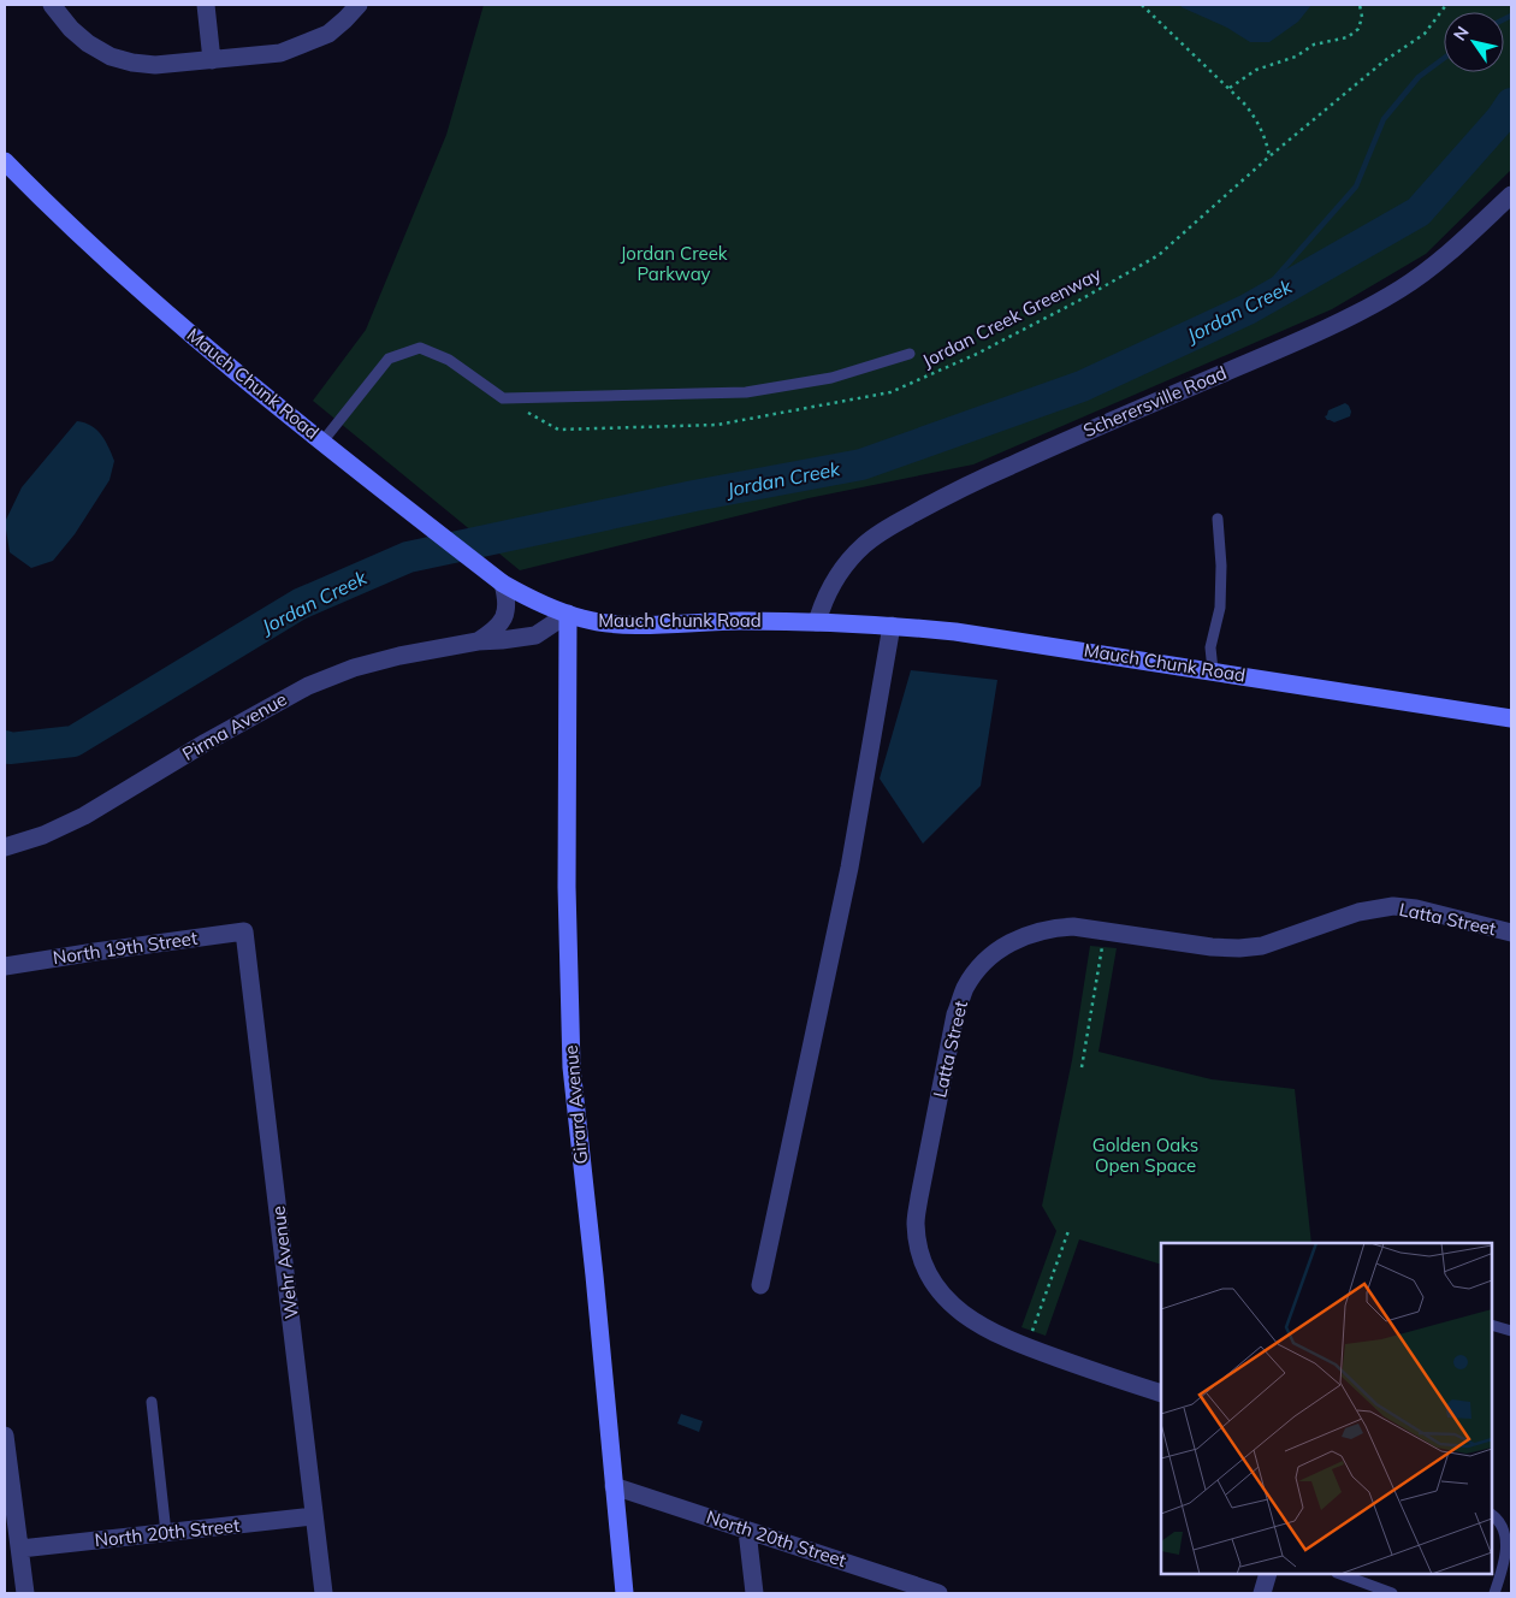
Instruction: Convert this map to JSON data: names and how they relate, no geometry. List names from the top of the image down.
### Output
{
  "streets": {
    "main road": ["Mauch Chunk Road", "Girard Avenue"],
    "street": [
      "Scherersville Road",
      "Pirma Avenue",
      "Latta Street",
      "North 19th Street",
      "Wehr Avenue",
      "North 20th Street"
    ],
    "path": ["Jordan Creek Greenway"]
  },
  "crossings": [
    ["Mauch Chunk Road", "Scherersville Road"],
    ["Mauch Chunk Road", "Pirma Avenue"],
    ["Mauch Chunk Road", "Girard Avenue"],
    ["Pirma Avenue", "Girard Avenue"],
    ["North 19th Street", "Wehr Avenue"],
    ["Girard Avenue", "North 20th Street"],
    ["Wehr Avenue", "North 20th Street"]
  ],
  "water": ["Jordan Creek"],
  "parks": ["Jordan Creek Parkway", "Golden Oaks Open Space"],
  "north": "top left"
}
